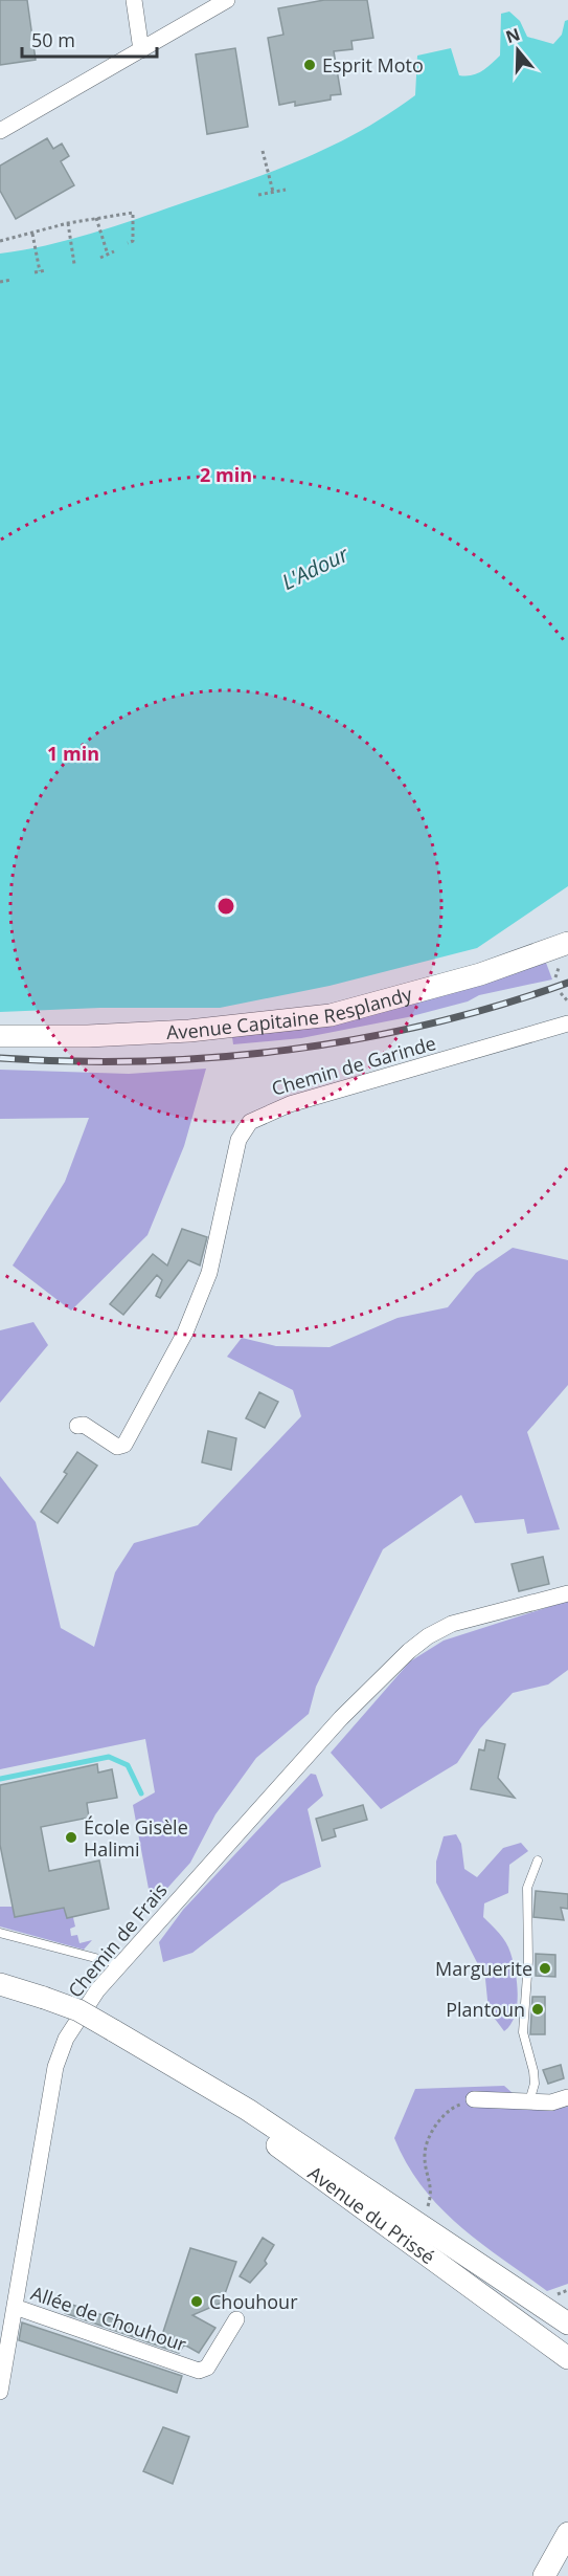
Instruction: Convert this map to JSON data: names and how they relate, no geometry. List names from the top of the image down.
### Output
{
  "streets": {
    "main road": ["Avenue Capitaine Resplandy", "Avenue du Prissé"],
    "street": ["Chemin de Garinde", "Chemin de Frais", "Allée de Chouhour"]
  },
  "crossings": [
    ["Chemin de Frais", "Allée de Chouhour"]
  ],
  "water": ["L'Adour"],
  "places": [
    "Esprit Moto",
    "École Gisèle Halimi",
    "Marguerite",
    "Plantoun",
    "Chouhour"
  ],
  "scale_bar": "50 m",
  "north": "top",
  "rings": ["2 min", "1 min"]
}
